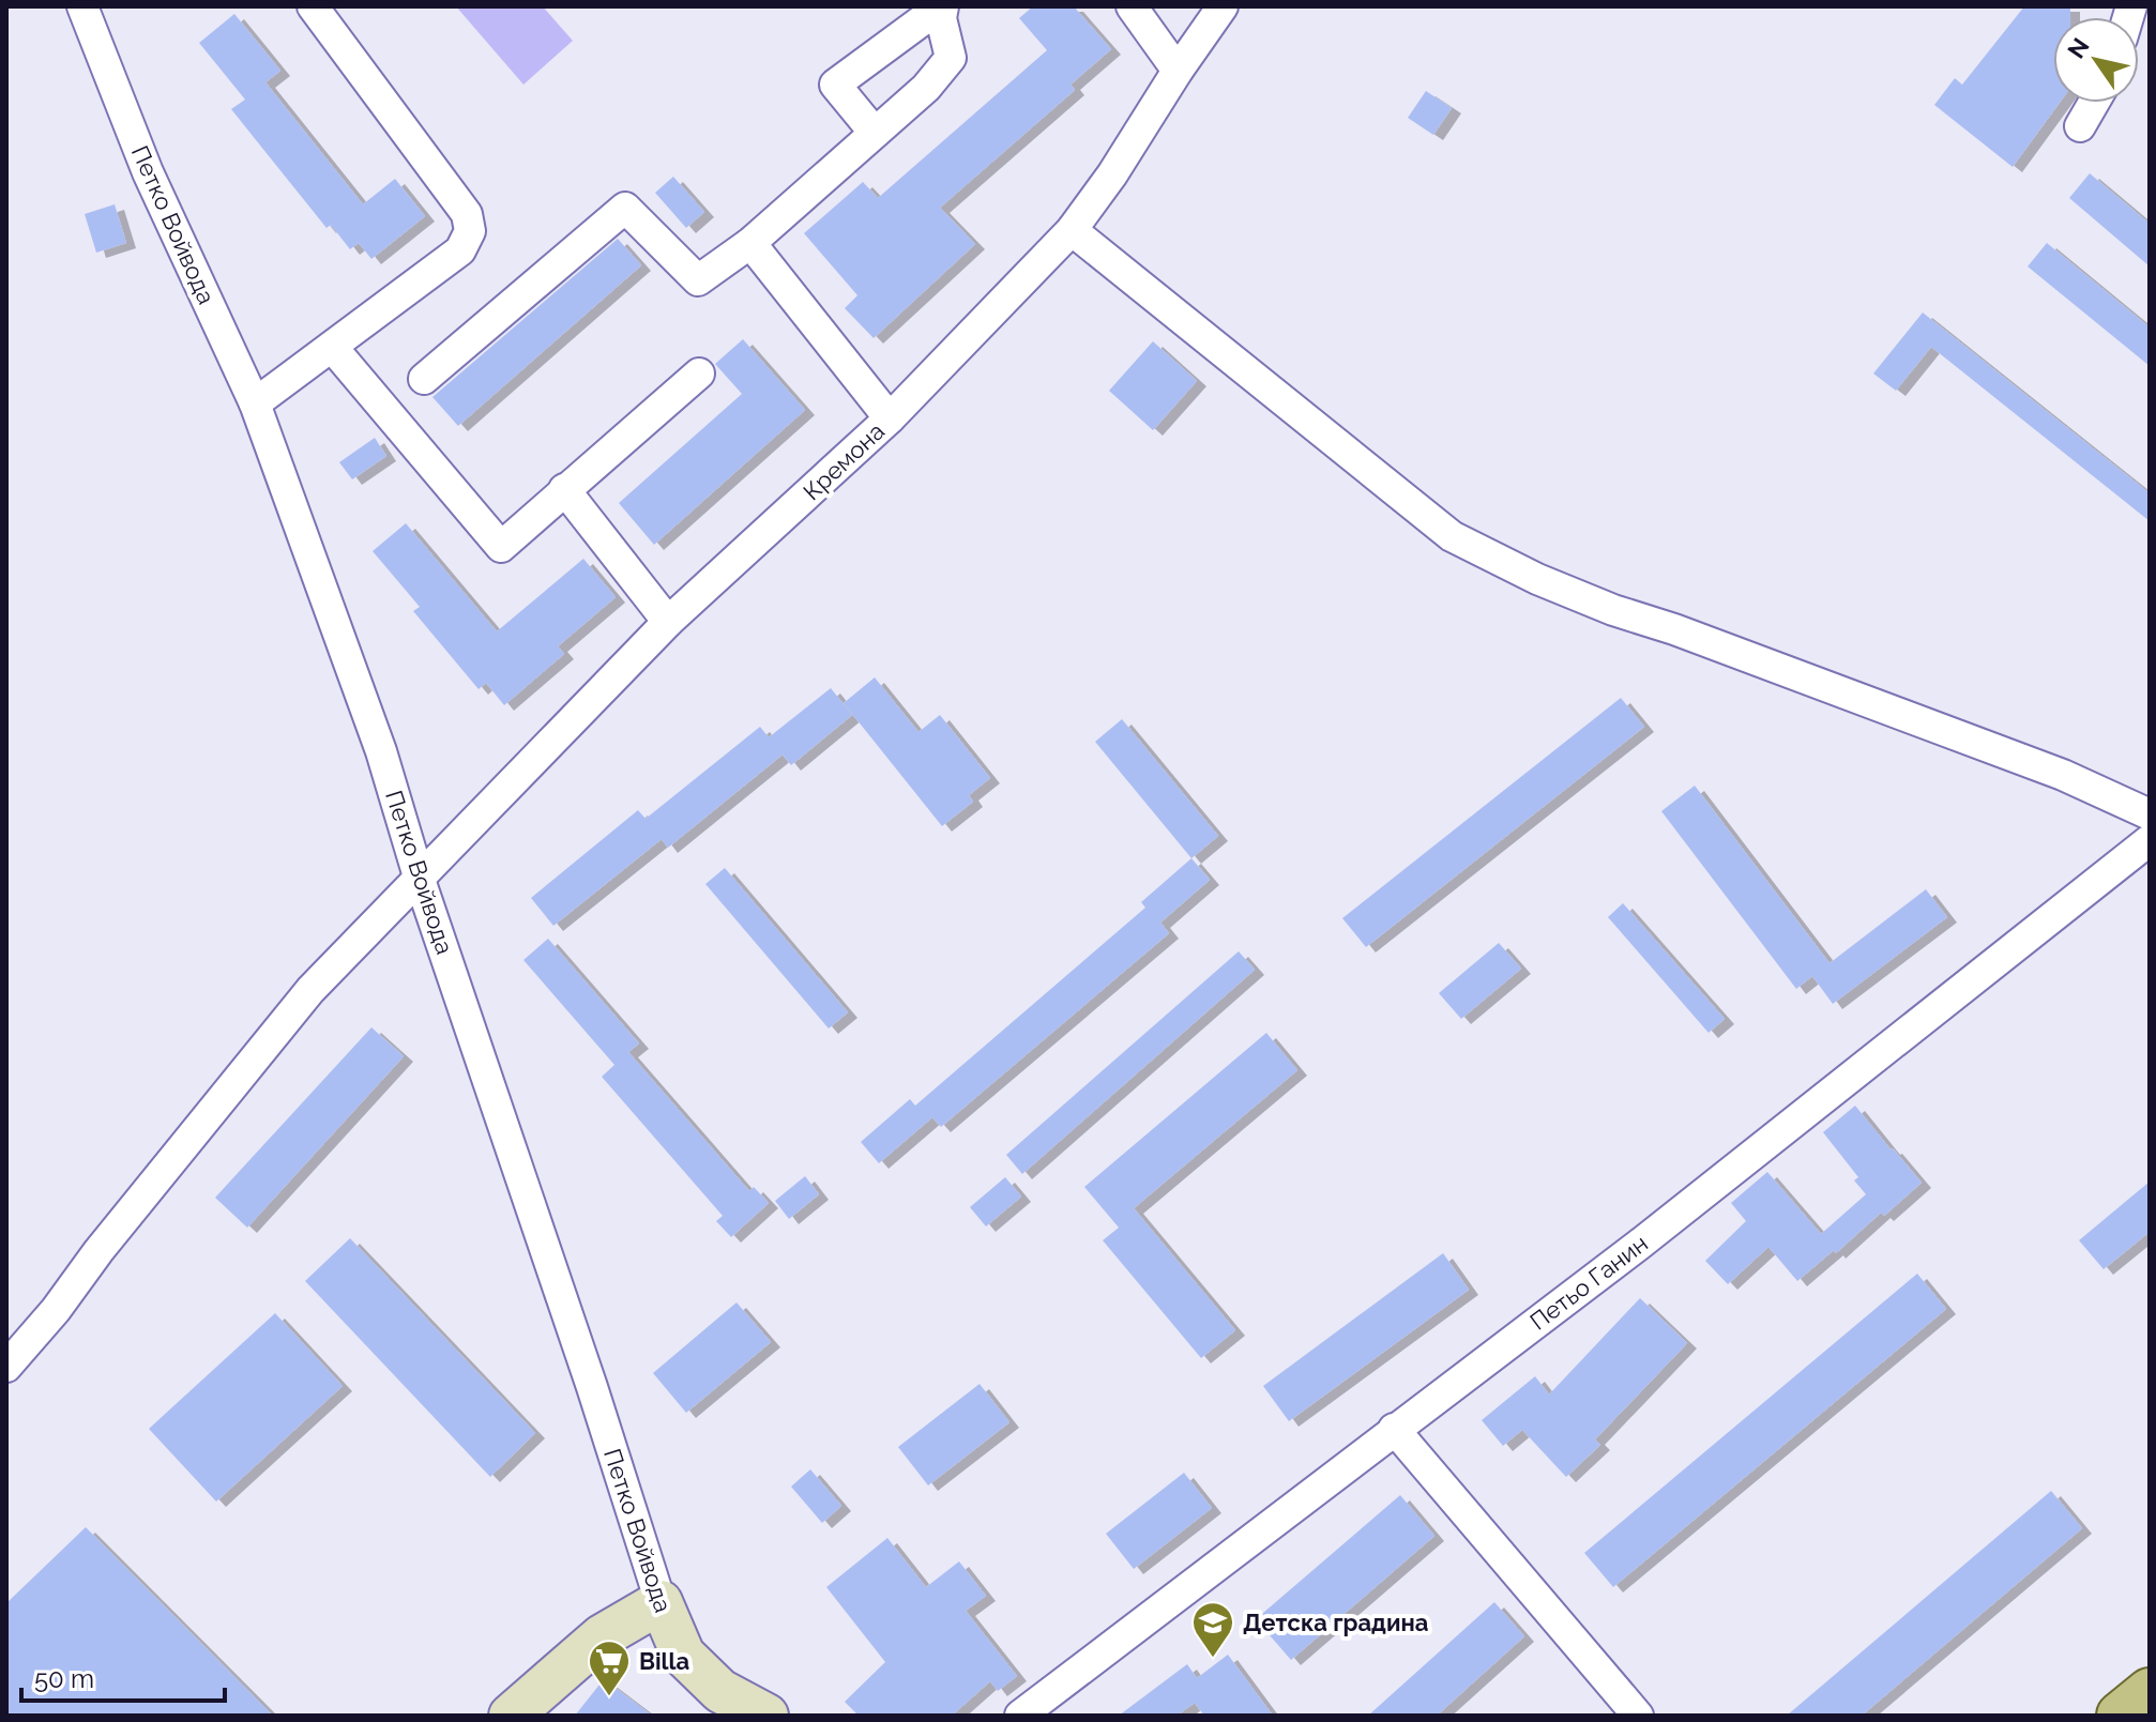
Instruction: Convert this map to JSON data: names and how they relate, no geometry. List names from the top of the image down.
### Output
{
  "streets": {
    "street": ["Петко Войвода", "Кремона", "Петьо Ганин"]
  },
  "crossings": [
    ["Петко Войвода", "Кремона"]
  ],
  "places": {
    "school or university": ["Детска градина"],
    "supermarket": ["Billa"]
  },
  "scale_bar": "50 m",
  "north": "top left"
}
